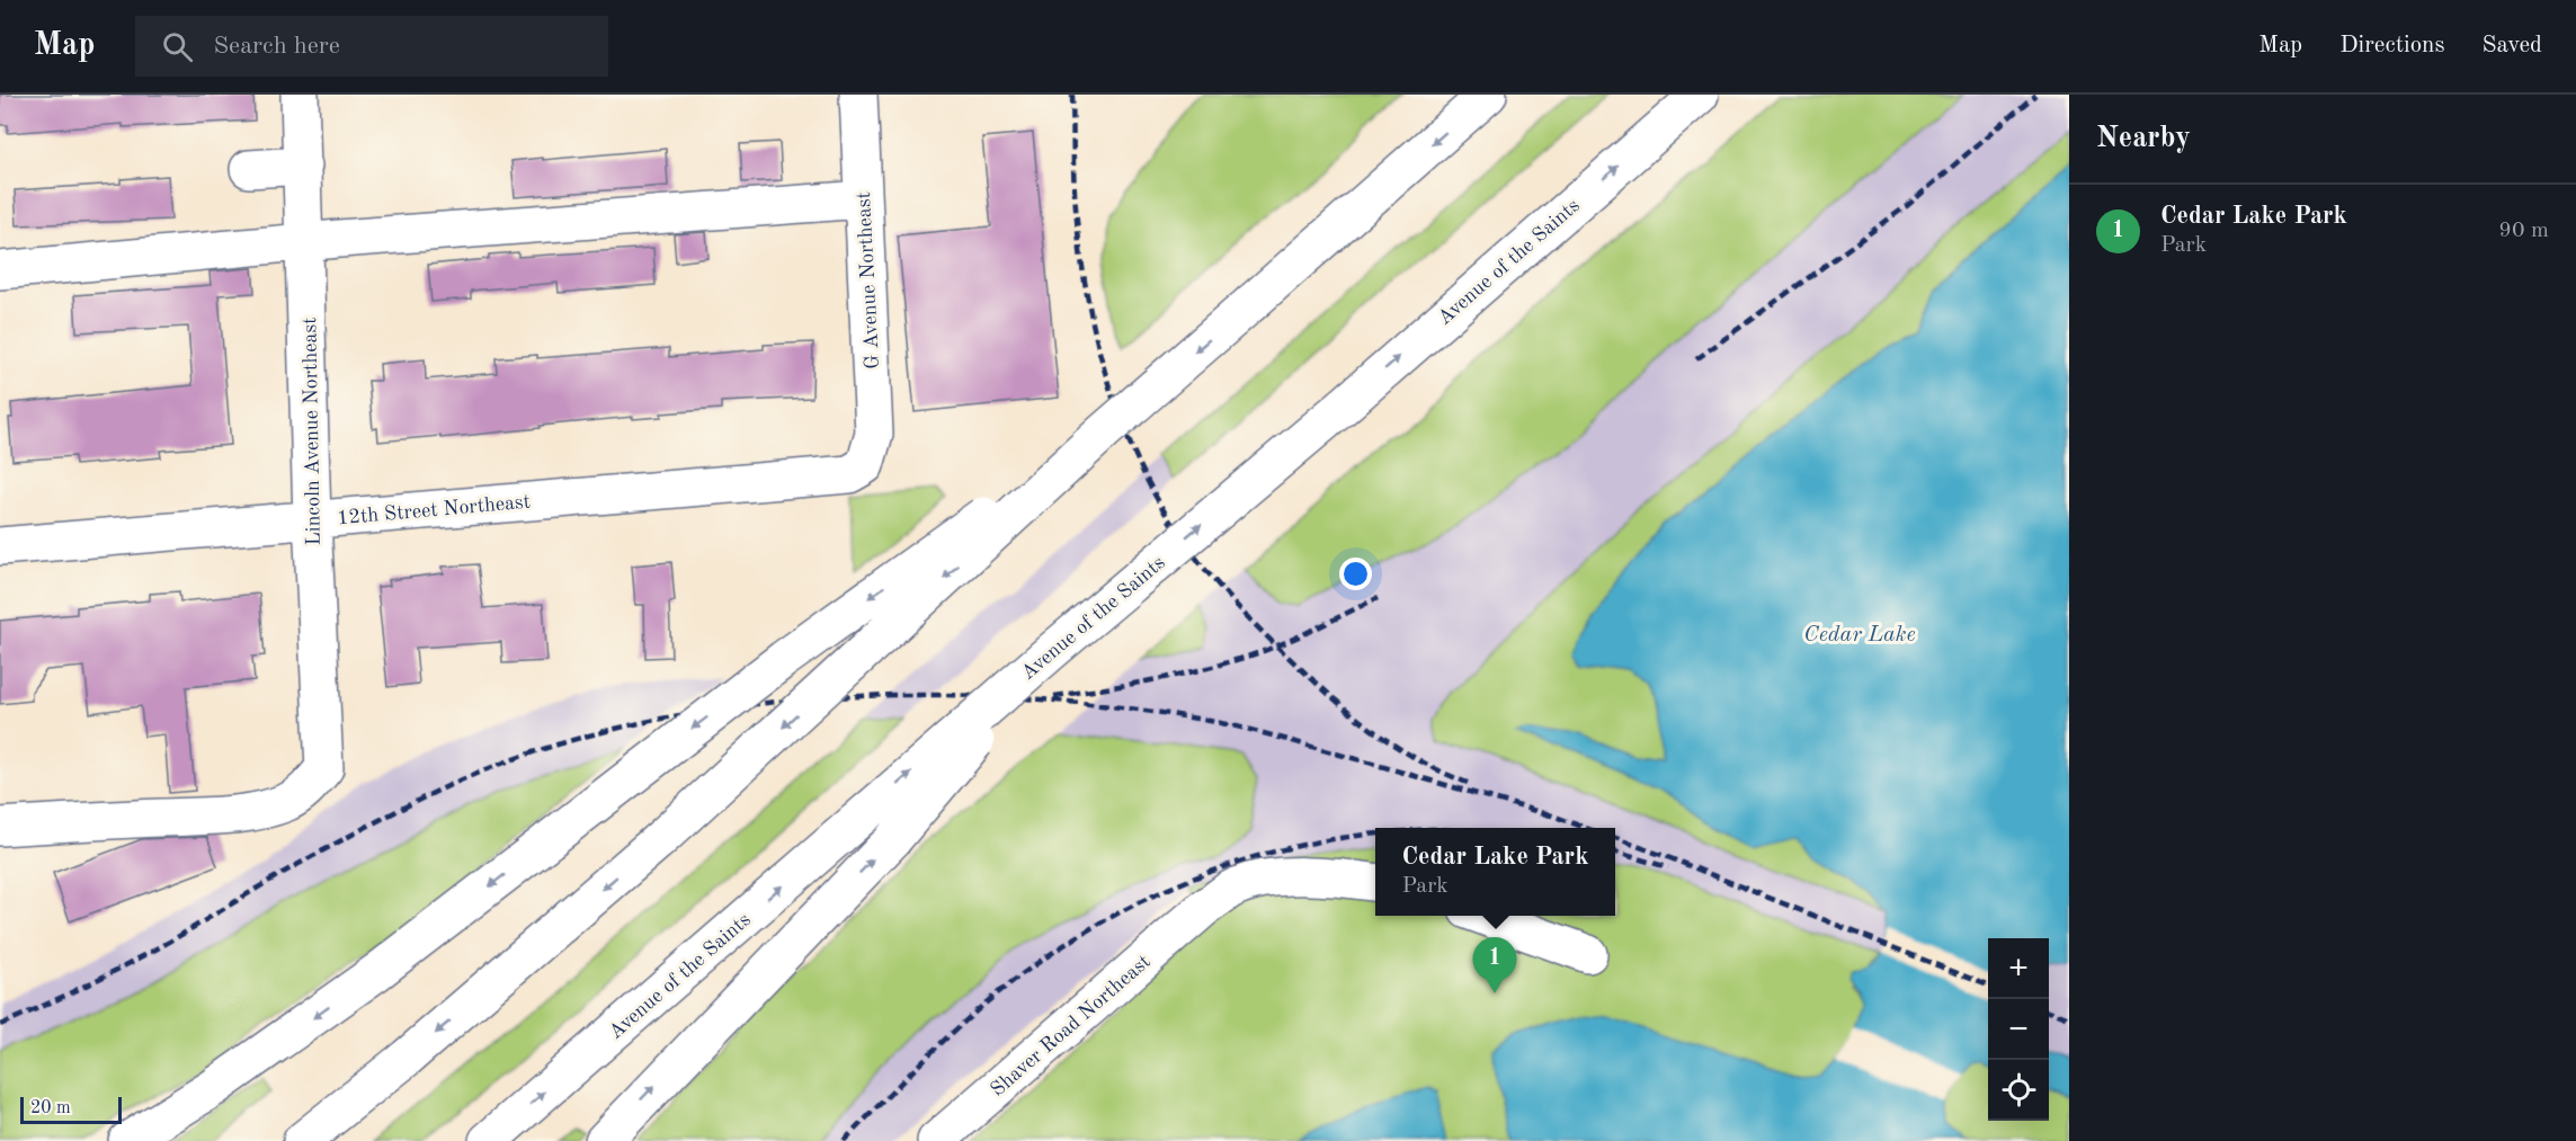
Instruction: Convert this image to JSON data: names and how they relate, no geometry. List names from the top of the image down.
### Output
{
  "streets": {
    "main road": [
      "Avenue of the Saints",
      "G Avenue Northeast",
      "Lincoln Avenue Northeast",
      "12th Street Northeast",
      "Shaver Road Northeast"
    ]
  },
  "crossings": [
    ["G Avenue Northeast", "12th Street Northeast"],
    ["Lincoln Avenue Northeast", "12th Street Northeast"]
  ],
  "water": ["Cedar Lake"],
  "scale_bar": "20 m",
  "page": {
    "header": "Map",
    "search": "Search here",
    "nav": ["Map", "Directions", "Saved"],
    "heading": "Nearby",
    "list": [
      {
        "mark": "1",
        "name": "Cedar Lake Park",
        "note": "Park",
        "value": "90 m"
      }
    ],
    "popup": ["Cedar Lake Park", "Park"],
    "pins": "1",
    "map_buttons": ["+", "−"],
    "scale": "20 m"
  }
}
